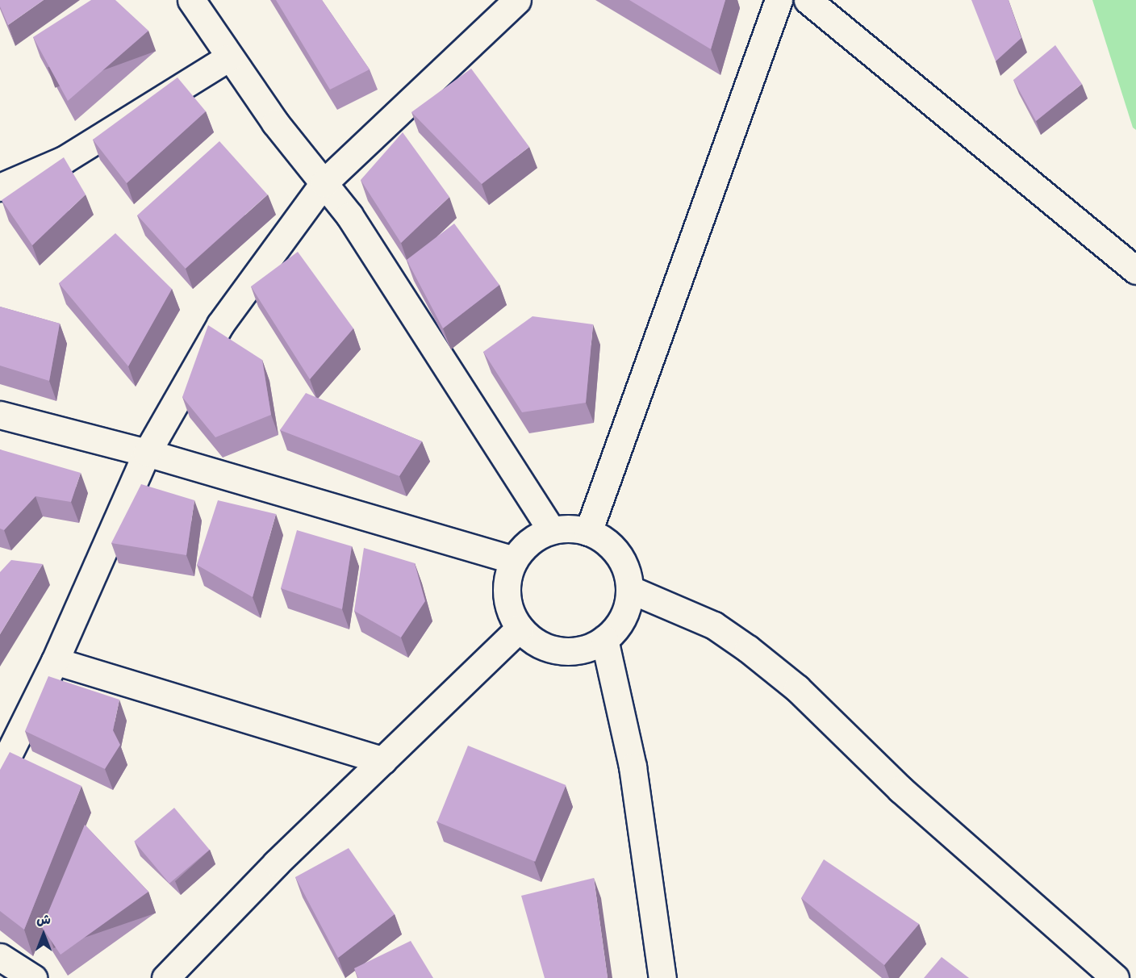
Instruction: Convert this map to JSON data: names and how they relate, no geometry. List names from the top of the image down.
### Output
{
  "north": "top"
}
